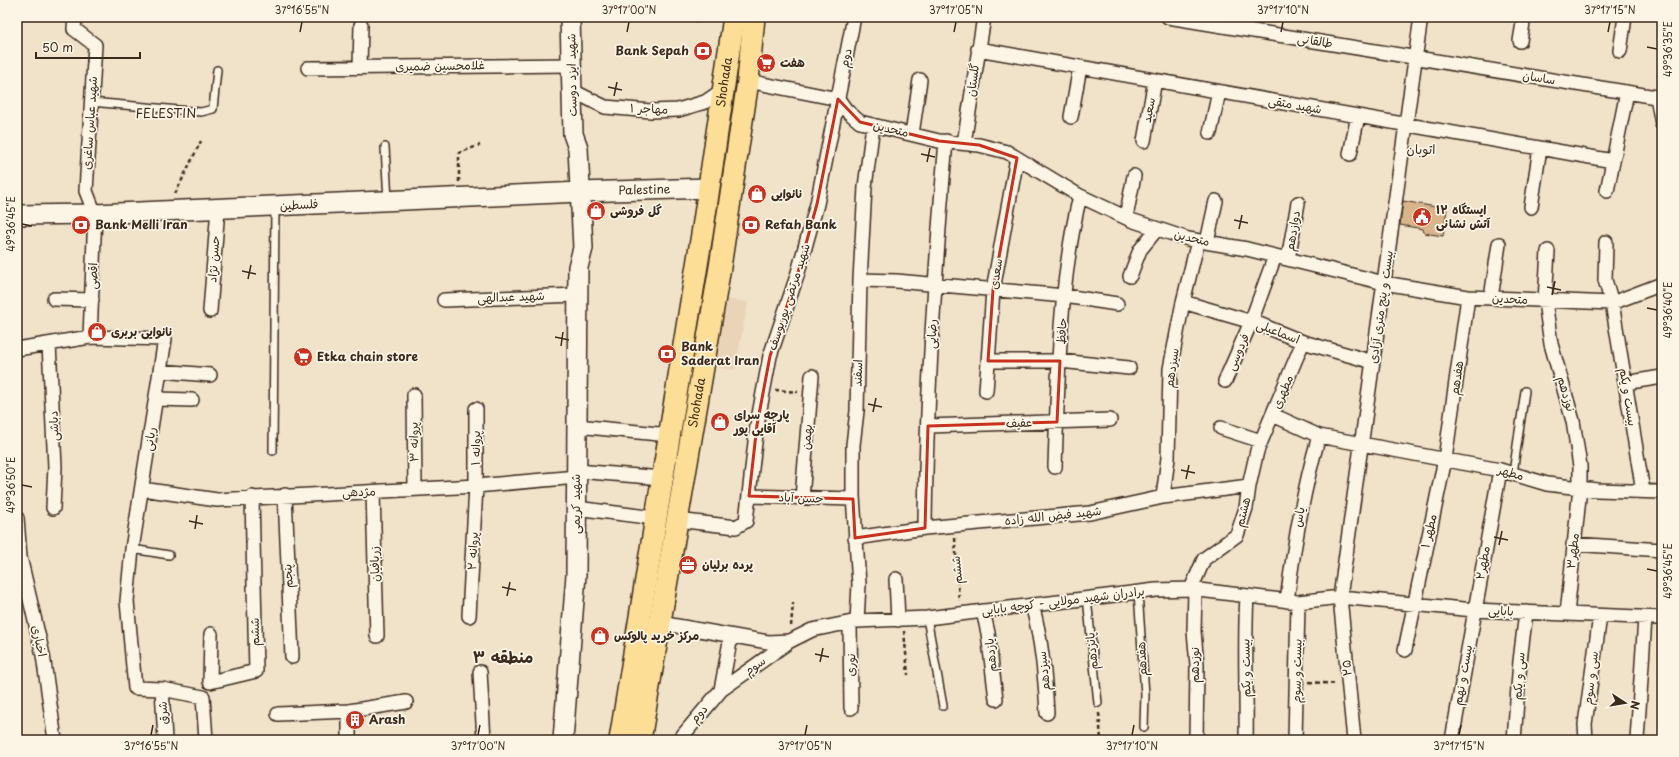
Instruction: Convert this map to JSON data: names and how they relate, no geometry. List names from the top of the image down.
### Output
{
  "streets": {
    "main road": [
      "شهید ایزد دوست",
      "Shohada",
      "Palestine",
      "فلسطین",
      "شهید کریمی"
    ],
    "street": [
      "طالقانی",
      "دوم",
      "غلامحسین ضمیری",
      "ساسان",
      "گلستان",
      "شهید متقی",
      "مهاجر ۱",
      "سعید",
      "شهید عباس ساغری",
      "متحدین",
      "دوازدهم",
      "حسن نژاد",
      "سعدی",
      "اقصی",
      "شهید عبدالهی",
      "شهید مرتضی پوریوسف",
      "بیست و پنج متری آزادی",
      "حافظ",
      "اسماعیلی",
      "رضایی",
      "فردوسی",
      "سیزدهم",
      "اسفند",
      "هفدهم",
      "مطهری",
      "نوزدهم",
      "بیست و یکم",
      "عفیف",
      "دباشی",
      "بهمن",
      "ربانی",
      "پروانه ۳",
      "پروانه ۱",
      "مطهر",
      "مژدهی",
      "حسن آباد",
      "هشتم",
      "شهید فیض الله زاده",
      "یاس",
      "مطهر ۱",
      "پروانه ۲",
      "مطهر۳",
      "مطهر۲",
      "زربافیان",
      "ششم",
      "پنجم",
      "برادران شهید مولایی - کوچه بابایی",
      "بابایی",
      "اخباری",
      "یازدهم",
      "نوری",
      "سوم",
      "۲۵",
      "بیست و سوم",
      "بیست و نهم",
      "سی و یکم",
      "سی و سوم",
      "شرق"
    ],
    "lane": ["پانزدهم"]
  },
  "crossings": [
    ["طالقانی", "ساسان"],
    ["طالقانی", "بیست و پنج متری آزادی"],
    ["دوم", "متحدین"],
    ["دوم", "شهید مرتضی پوریوسف"],
    ["دوم", "سوم"],
    ["غلامحسین ضمیری", "شهید ایزد دوست"],
    ["شهید ایزد دوست", "مهاجر ۱"],
    ["شهید ایزد دوست", "Palestine"],
    ["شهید ایزد دوست", "فلسطین"],
    ["شهید ایزد دوست", "شهید کریمی"],
    ["ساسان", "بیست و پنج متری آزادی"],
    ["گلستان", "شهید متقی"],
    ["گلستان", "متحدین"],
    ["Shohada", "مهاجر ۱"],
    ["Shohada", "Palestine"],
    ["Shohada", "شهید مرتضی پوریوسف"],
    ["Shohada", "مژدهی"],
    ["شهید متقی", "سعید"],
    ["شهید متقی", "بیست و پنج متری آزادی"],
    ["شهید عباس ساغری", "فلسطین"],
    ["شهید عباس ساغری", "اقصی"],
    ["متحدین", "دوازدهم"],
    ["متحدین", "سعدی"],
    ["متحدین", "شهید مرتضی پوریوسف"],
    ["متحدین", "بیست و پنج متری آزادی"],
    ["متحدین", "حافظ"],
    ["متحدین", "رضایی"],
    ["متحدین", "فردوسی"],
    ["متحدین", "سیزدهم"],
    ["متحدین", "اسفند"],
    ["متحدین", "هفدهم"],
    ["متحدین", "نوزدهم"],
    ["متحدین", "بیست و یکم"],
    ["Palestine", "فلسطین"],
    ["Palestine", "شهید کریمی"],
    ["فلسطین", "حسن نژاد"],
    ["فلسطین", "اقصی"],
    ["فلسطین", "شهید کریمی"],
    ["اقصی", "ربانی"],
    ["شهید عبدالهی", "شهید کریمی"],
    ["شهید مرتضی پوریوسف", "حسن آباد"],
    ["بیست و پنج متری آزادی", "اسماعیلی"],
    ["بیست و پنج متری آزادی", "مطهر"],
    ["بیست و پنج متری آزادی", "برادران شهید مولایی - کوچه بابایی"],
    ["بیست و پنج متری آزادی", "بابایی"],
    ["بیست و پنج متری آزادی", "۲۵"],
    ["حافظ", "عفیف"],
    ["اسماعیلی", "فردوسی"],
    ["اسماعیلی", "سیزدهم"],
    ["اسماعیلی", "مطهری"],
    ["رضایی", "عفیف"],
    ["رضایی", "شهید فیض الله زاده"],
    ["سیزدهم", "شهید فیض الله زاده"],
    ["سیزدهم", "برادران شهید مولایی - کوچه بابایی"],
    ["اسفند", "حسن آباد"],
    ["اسفند", "شهید فیض الله زاده"],
    ["اسفند", "برادران شهید مولایی - کوچه بابایی"],
    ["اسفند", "نوری"],
    ["هفدهم", "مطهر"],
    ["هفدهم", "مطهر ۱"],
    ["هفدهم", "برادران شهید مولایی - کوچه بابایی"],
    ["مطهری", "مطهر"],
    ["مطهری", "هشتم"],
    ["نوزدهم", "مطهر"],
    ["نوزدهم", "هشتم"],
    ["نوزدهم", "مطهر۳"],
    ["نوزدهم", "برادران شهید مولایی - کوچه بابایی"],
    ["بیست و یکم", "مطهر"],
    ["بیست و یکم", "برادران شهید مولایی - کوچه بابایی"],
    ["دباشی", "ربانی"],
    ["بهمن", "حسن آباد"],
    ["ربانی", "مژدهی"],
    ["ربانی", "شرق"],
    ["پروانه ۳", "مژدهی"],
    ["پروانه ۱", "مژدهی"],
    ["پروانه ۱", "پروانه ۲"],
    ["مطهر", "یاس"],
    ["مطهر", "مطهر ۱"],
    ["مطهر", "مطهر۳"],
    ["مطهر", "مطهر۲"],
    ["مژدهی", "شهید کریمی"],
    ["مژدهی", "پروانه ۲"],
    ["مژدهی", "زربافیان"],
    ["مژدهی", "ششم"],
    ["مژدهی", "پنجم"],
    ["هشتم", "شهید فیض الله زاده"],
    ["هشتم", "برادران شهید مولایی - کوچه بابایی"],
    ["شهید فیض الله زاده", "ششم"],
    ["یاس", "برادران شهید مولایی - کوچه بابایی"],
    ["یاس", "بیست و سوم"],
    ["مطهر ۱", "بابایی"],
    ["مطهر۳", "بابایی"],
    ["مطهر۲", "بابایی"],
    ["مطهر۲", "بیست و نهم"],
    ["ششم", "برادران شهید مولایی - کوچه بابایی"],
    ["برادران شهید مولایی - کوچه بابایی", "بابایی"],
    ["برادران شهید مولایی - کوچه بابایی", "پانزدهم"],
    ["برادران شهید مولایی - کوچه بابایی", "یازدهم"],
    ["برادران شهید مولایی - کوچه بابایی", "نوری"],
    ["برادران شهید مولایی - کوچه بابایی", "سوم"],
    ["برادران شهید مولایی - کوچه بابایی", "۲۵"],
    ["برادران شهید مولایی - کوچه بابایی", "بیست و سوم"],
    ["بابایی", "۲۵"],
    ["بابایی", "بیست و نهم"],
    ["بابایی", "سی و یکم"],
    ["بابایی", "سی و سوم"]
  ],
  "districts": ["FELESTIN", "اتوبان", "منطقه ۳"],
  "places": {
    "bank": [
      "Bank Sepah",
      "Bank Melli Iran",
      "Refah Bank",
      "Bank Saderat Iran"
    ],
    "supermarket": ["هفت", "Etka chain store"],
    "shop": [
      "نانوایی",
      "گل فروشی",
      "نانوایی بربری",
      "پارچه سرای آقایی پور",
      "مركز خريد پالوكس"
    ],
    "public building": ["ایستگاه ۱۲ آتش نشانی"],
    "office": ["پرده برلیان"],
    "building": ["Arash"]
  },
  "scale_bar": "50 m",
  "north": "right",
  "coordinates": [
    "37°16'55\"N",
    "37°17'00\"N",
    "37°17'05\"N",
    "37°17'10\"N",
    "37°17'15\"N",
    "49°36'35\"E",
    "49°36'45\"E",
    "49°36'40\"E",
    "49°36'50\"E"
  ]
}
